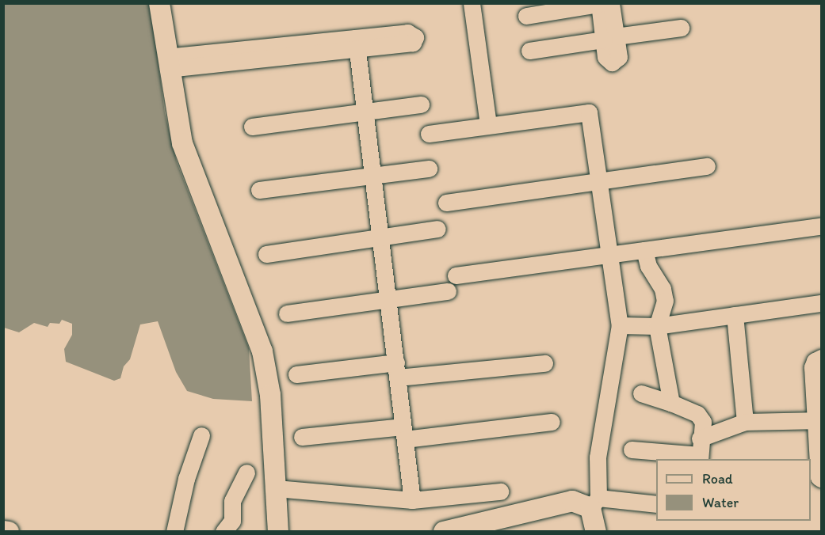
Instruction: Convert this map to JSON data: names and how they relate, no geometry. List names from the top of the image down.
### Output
{
  "legend": ["Road", "Water"]
}
